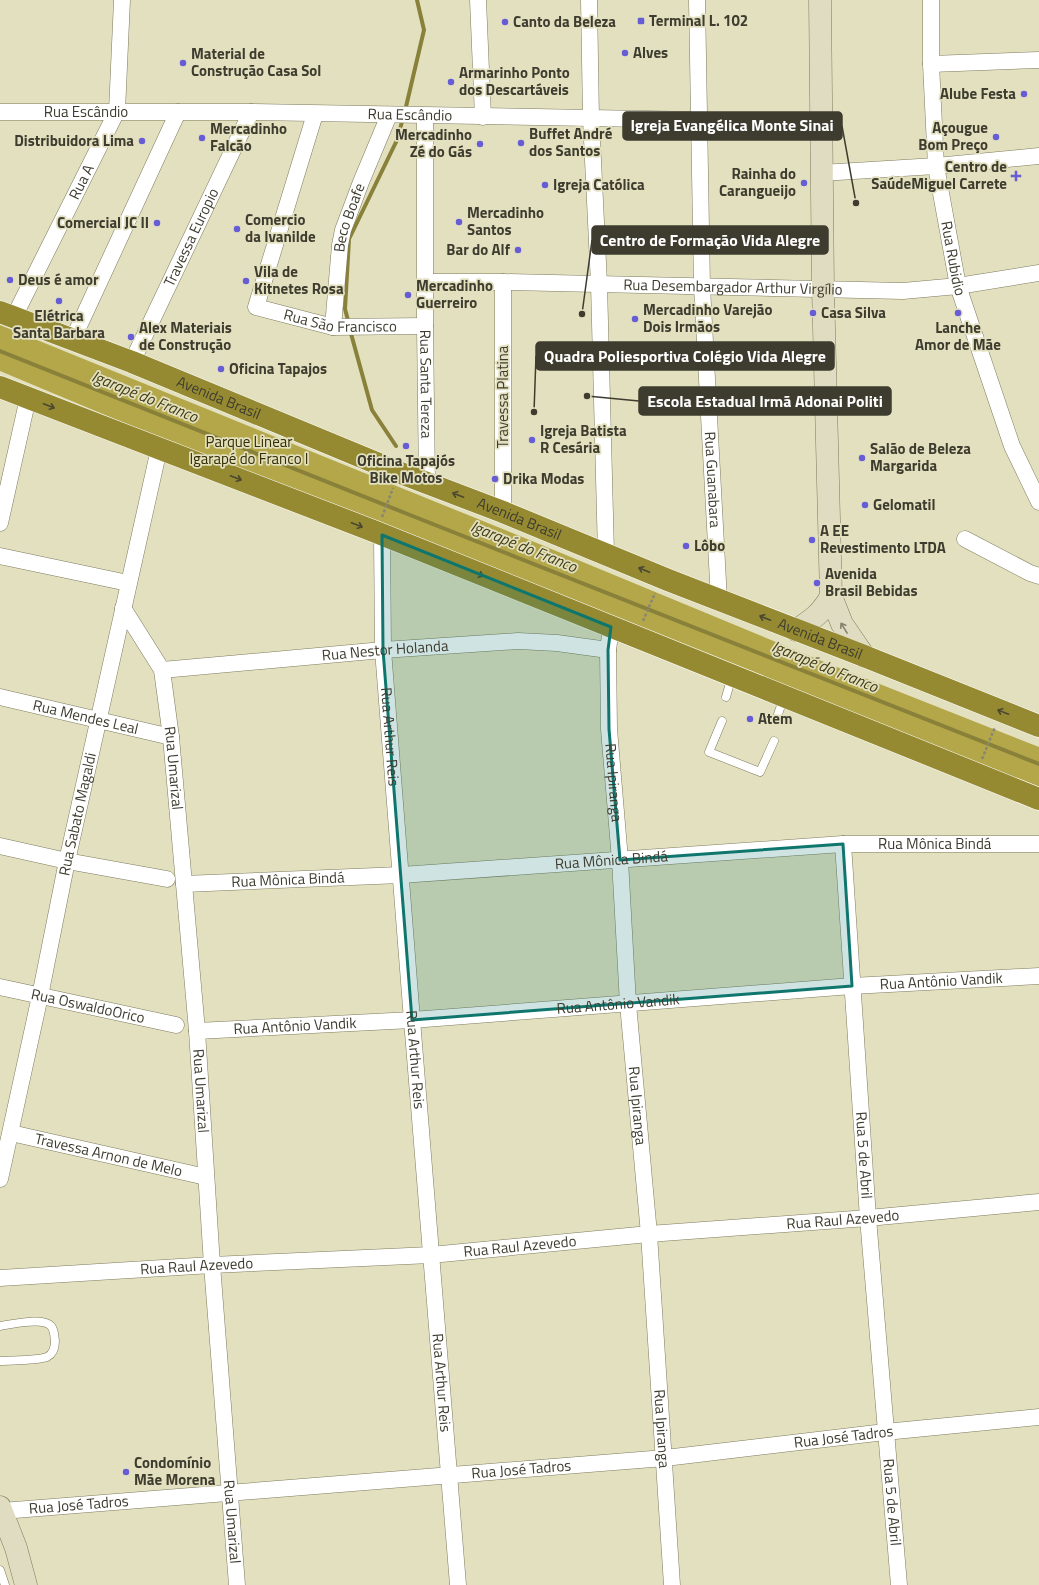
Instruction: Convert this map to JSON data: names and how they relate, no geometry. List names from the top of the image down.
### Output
{
  "streets": {
    "highway": ["Avenida Brasil"],
    "street": [
      "Rua Escândio",
      "Rua A",
      "Beco Boafe",
      "Travessa Europio",
      "Rua Rubidio",
      "Rua Desembargador Arthur Virgílio",
      "Rua São Francisco",
      "Rua Santa Tereza",
      "Travessa Platina",
      "Rua Guanabara",
      "Rua Nestor Holanda",
      "Rua Mendes Leal",
      "Rua Arthur Reis",
      "Rua Umarizal",
      "Rua Ipiranga",
      "Rua Sabato Magaldi",
      "Rua Mônica Bindá",
      "Rua Antônio Vandik",
      "Rua OswaldoOrico",
      "Travessa Arnon de Melo",
      "Rua 5 de Abril",
      "Rua Raul Azevedo",
      "Rua José Tadros"
    ]
  },
  "crossings": [
    ["Rua Escândio", "Rua A"],
    ["Rua Escândio", "Beco Boafe"],
    ["Rua Escândio", "Travessa Europio"],
    ["Rua Escândio", "Rua São Francisco"],
    ["Rua Escândio", "Rua Santa Tereza"],
    ["Rua Escândio", "Rua Guanabara"],
    ["Rua A", "Avenida Brasil"],
    ["Beco Boafe", "Rua São Francisco"],
    ["Travessa Europio", "Avenida Brasil"],
    ["Rua Rubidio", "Rua Desembargador Arthur Virgílio"],
    ["Rua Desembargador Arthur Virgílio", "Rua Santa Tereza"],
    ["Rua Desembargador Arthur Virgílio", "Travessa Platina"],
    ["Rua Desembargador Arthur Virgílio", "Rua Guanabara"],
    ["Rua São Francisco", "Rua Santa Tereza"],
    ["Rua Santa Tereza", "Avenida Brasil"],
    ["Travessa Platina", "Avenida Brasil"],
    ["Avenida Brasil", "Rua Guanabara"],
    ["Rua Nestor Holanda", "Rua Arthur Reis"],
    ["Rua Nestor Holanda", "Rua Umarizal"],
    ["Rua Nestor Holanda", "Rua Ipiranga"],
    ["Rua Mendes Leal", "Rua Umarizal"],
    ["Rua Mendes Leal", "Rua Sabato Magaldi"],
    ["Rua Arthur Reis", "Rua Mônica Bindá"],
    ["Rua Arthur Reis", "Rua Antônio Vandik"],
    ["Rua Arthur Reis", "Rua Raul Azevedo"],
    ["Rua Arthur Reis", "Rua José Tadros"],
    ["Rua Umarizal", "Rua Sabato Magaldi"],
    ["Rua Umarizal", "Rua Mônica Bindá"],
    ["Rua Umarizal", "Rua Antônio Vandik"],
    ["Rua Umarizal", "Travessa Arnon de Melo"],
    ["Rua Umarizal", "Rua Raul Azevedo"],
    ["Rua Umarizal", "Rua José Tadros"],
    ["Rua Ipiranga", "Rua Mônica Bindá"],
    ["Rua Ipiranga", "Rua Antônio Vandik"],
    ["Rua Ipiranga", "Rua Raul Azevedo"],
    ["Rua Ipiranga", "Rua José Tadros"],
    ["Rua Sabato Magaldi", "Rua OswaldoOrico"],
    ["Rua Sabato Magaldi", "Travessa Arnon de Melo"],
    ["Rua Mônica Bindá", "Rua 5 de Abril"],
    ["Rua Antônio Vandik", "Rua 5 de Abril"],
    ["Rua 5 de Abril", "Rua Raul Azevedo"],
    ["Rua 5 de Abril", "Rua José Tadros"]
  ],
  "water": ["Igarapé do Franco"],
  "parks": ["Parque Linear Igarapé do Franco I"],
  "places": {
    "transit": ["Terminal L. 102"],
    "other": [
      "Canto da Beleza",
      "Alves",
      "Material de Construção Casa Sol",
      "Armarinho Ponto dos Descartáveis",
      "Alube Festa",
      "Açougue Bom Preço",
      "Mercadinho Falcão",
      "Distribuidora Lima",
      "Buffet André dos Santos",
      "Mercadinho Zé do Gás",
      "Rainha do Carangueijo",
      "Igreja Católica",
      "Igreja Evangélica Monte Sinai",
      "Mercadinho Santos",
      "Comercial JC II",
      "Comercio da Ivanilde",
      "Bar do Alf",
      "Deus é amor",
      "Vila de Kitnetes Rosa",
      "Mercadinho Guerreiro",
      "Elétrica Santa Barbara",
      "Casa Silva",
      "Lanche Amor de Mãe",
      "Centro de Formação Vida Alegre",
      "Mercadinho Varejão Dois Irmãos",
      "Alex Materiais de Construção",
      "Oficina Tapajos",
      "Escola Estadual Irmã Adonai Politi",
      "Quadra Poliesportiva Colégio Vida Alegre",
      "Igreja Batista R Cesária",
      "Oficina Tapajós Bike Motos",
      "Salão de Beleza Margarida",
      "Drika Modas",
      "Gelomatil",
      "A EE Revestimento LTDA",
      "Lôbo",
      "Avenida Brasil Bebidas",
      "Atem",
      "Condomínio Mãe Morena"
    ],
    "health": ["Centro de SaúdeMiguel Carrete"]
  }
}
